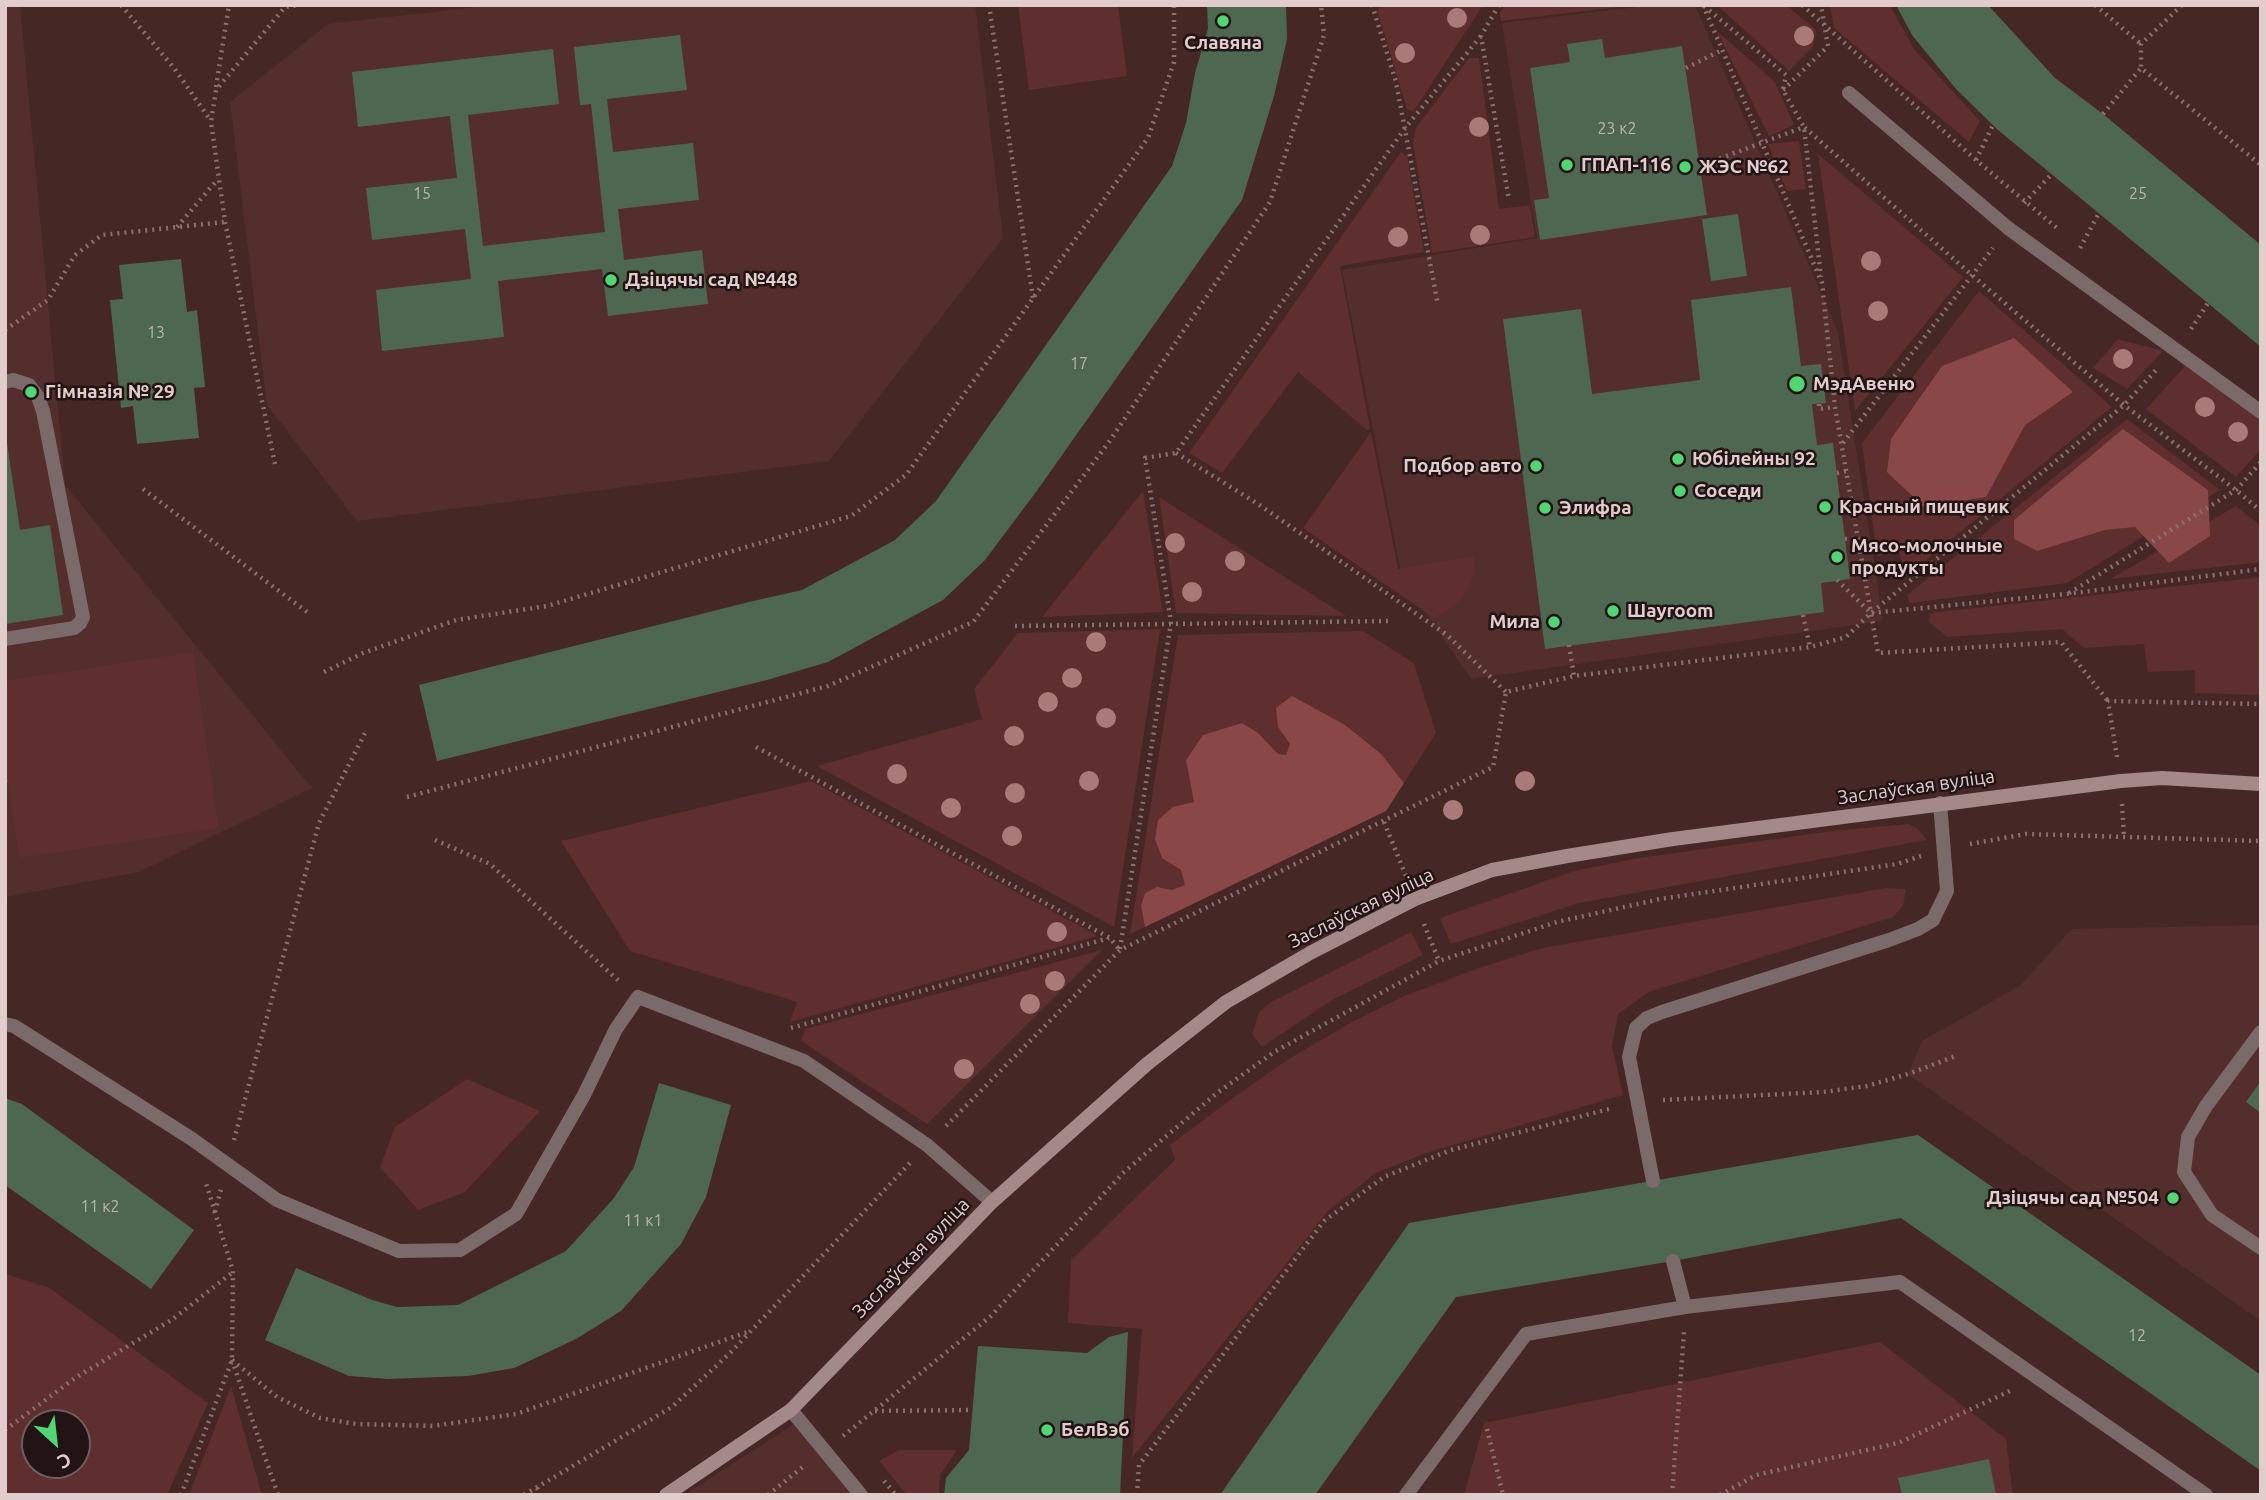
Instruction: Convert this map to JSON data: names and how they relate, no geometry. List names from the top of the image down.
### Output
{
  "streets": {
    "main road": ["Заслаўская вуліца"]
  },
  "places": [
    "Славяна",
    "ГПАП-116",
    "ЖЭС №62",
    "Дзіцячы сад №448",
    "МэдАвеню",
    "Гімназія № 29",
    "Юбілейны 92",
    "Подбор авто",
    "Соседи",
    "Красный пищевик",
    "Элифра",
    "Мясо-молочные продукты",
    "Шауroom",
    "Мила",
    "Дзіцячы сад №504",
    "БелВэб"
  ],
  "house_numbers": [
    "23 к2",
    "15",
    "25",
    "13",
    "17",
    "11 к2",
    "11 к1",
    "12"
  ],
  "north": "bottom right"
}
